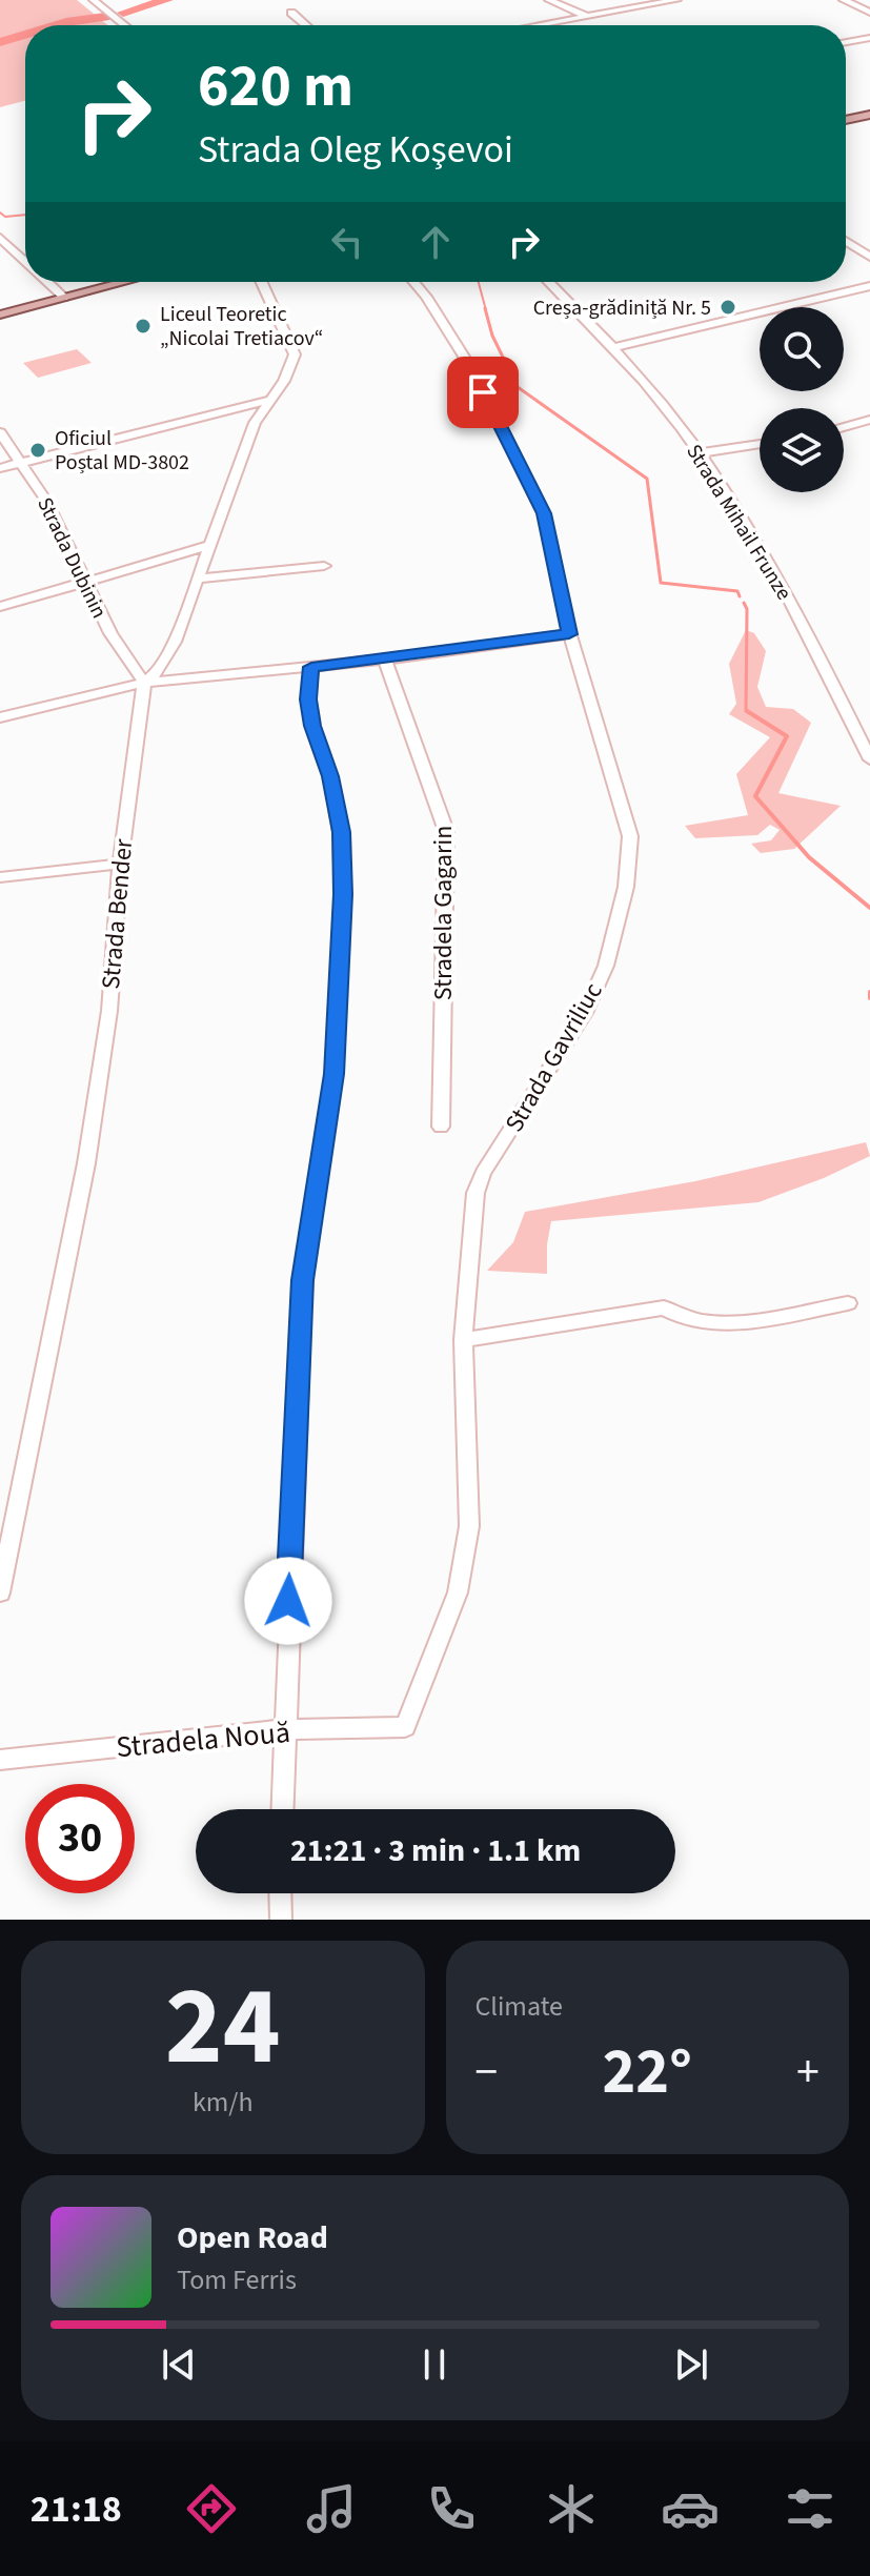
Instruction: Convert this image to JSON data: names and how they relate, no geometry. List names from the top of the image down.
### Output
{
  "streets": {
    "street": [
      "Strada Mihail Frunze",
      "Strada Dubinin",
      "Stradela Gagarin",
      "Strada Bender",
      "Strada Gavriliuc",
      "Stradela Nouă"
    ]
  },
  "crossings": [
    ["Strada Dubinin", "Strada Bender"],
    ["Strada Gavriliuc", "Stradela Nouă"]
  ],
  "places": ["Creșa-grădiniță Nr. 5", "Liceul Teoretic „Nicolai Tretiacov“", "Oficiul Poștal MD-3802"],
  "page": {
    "turn": ["620 m", "Strada Oleg Koşevoi"],
    "limit": "30",
    "trip": "21:21 · 3 min · 1.1 km",
    "tile": [
      ["24", "km/h"],
      "Climate"
    ],
    "heat": ["−", "22°", "+"],
    "song": ["Open Road", "Tom Ferris"],
    "tabs": "21:18"
  }
}
